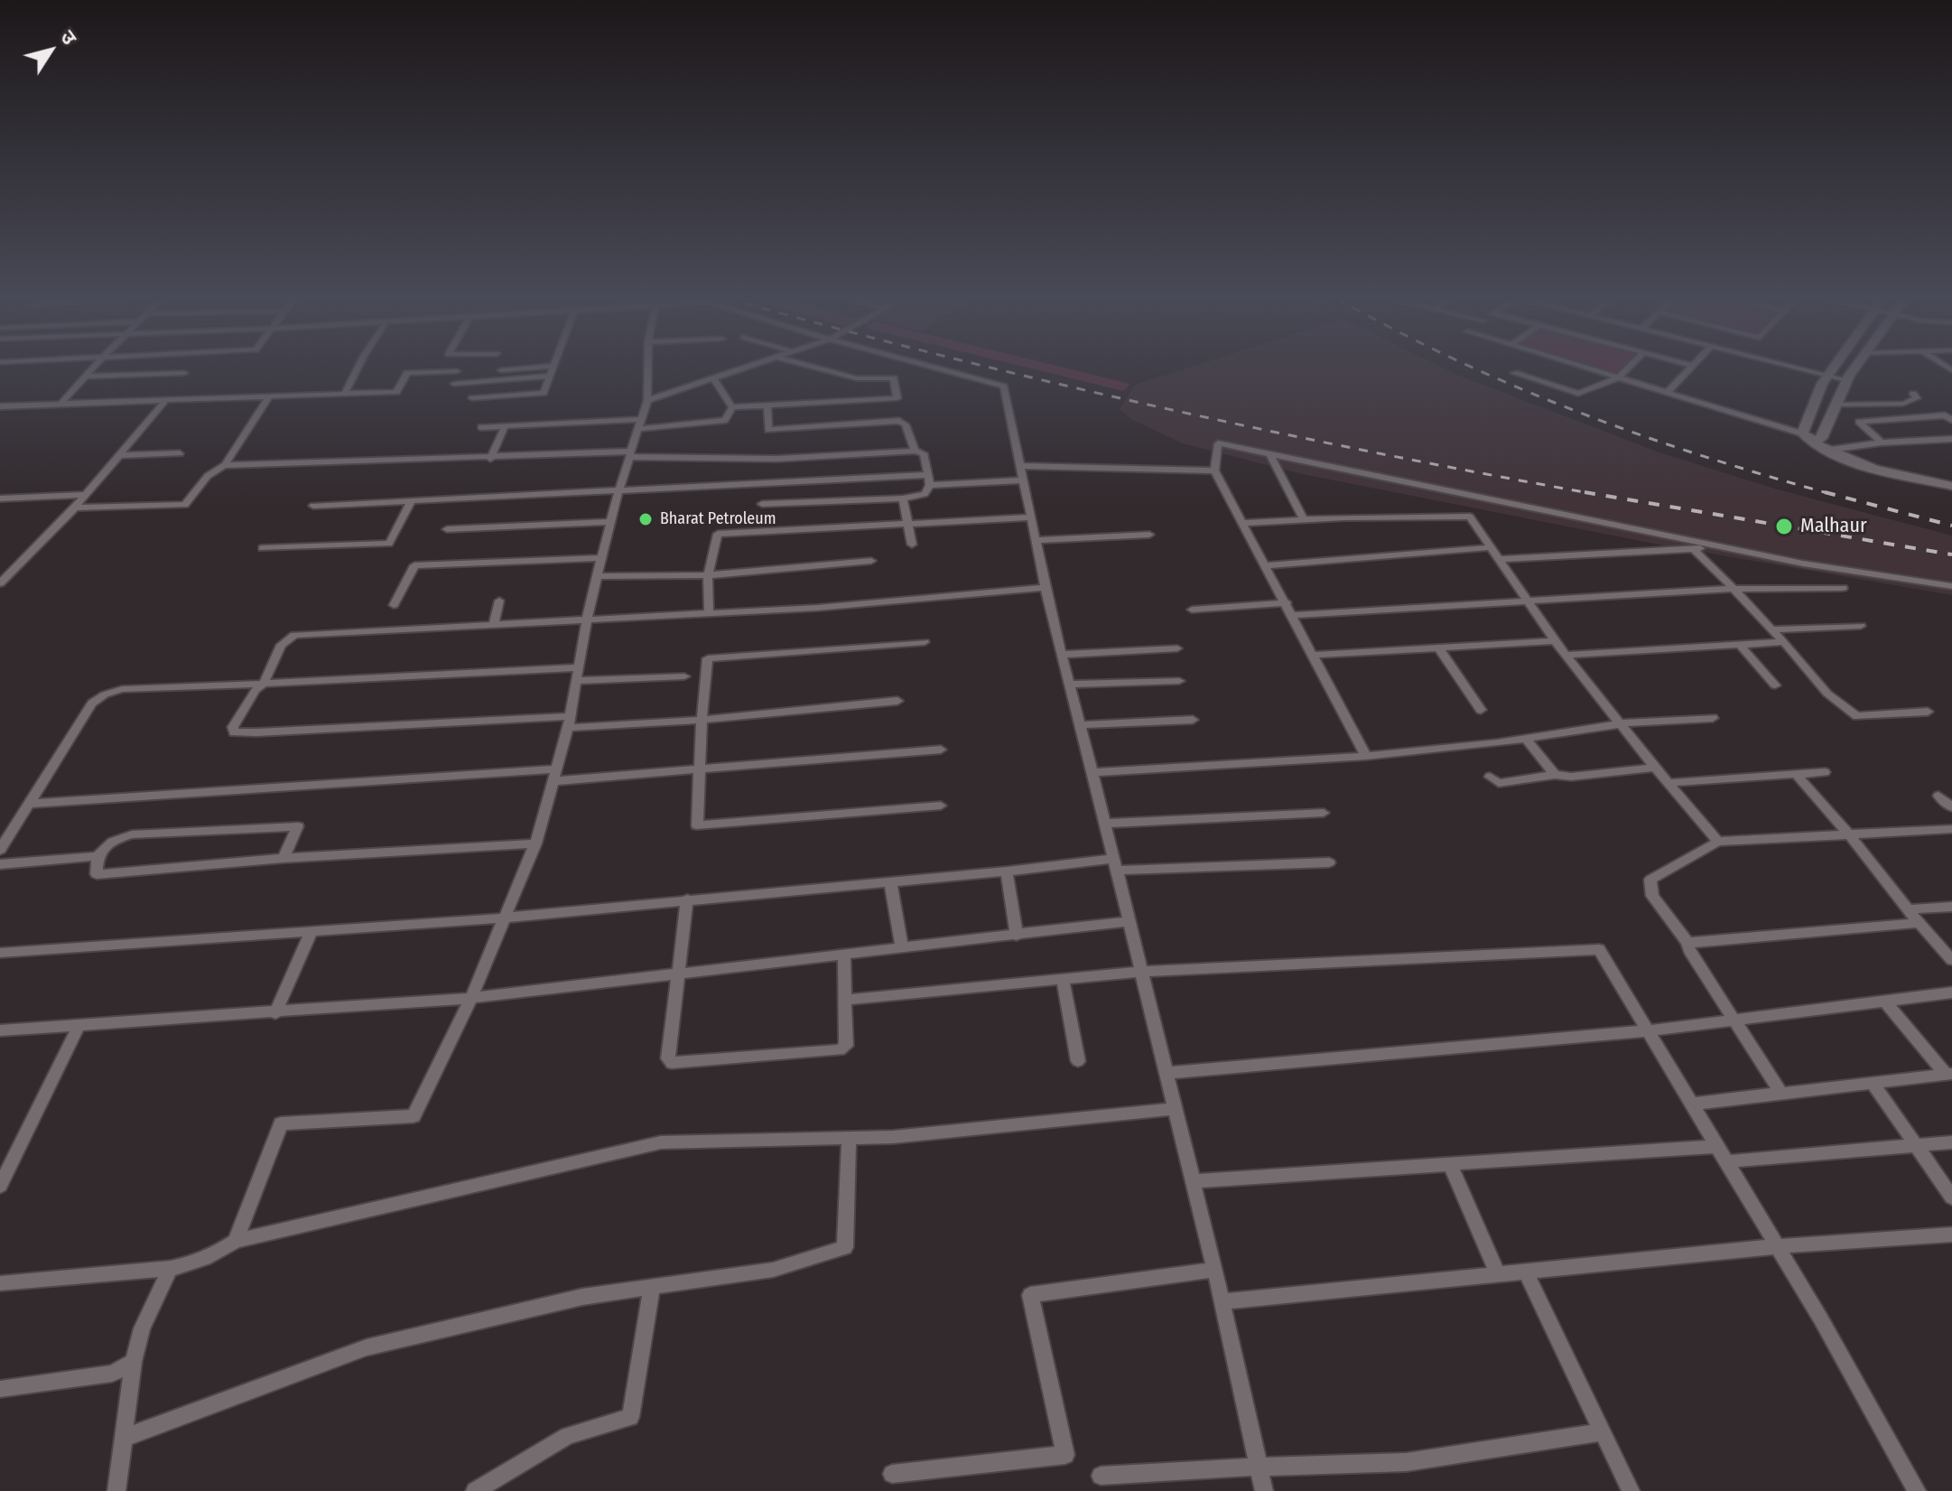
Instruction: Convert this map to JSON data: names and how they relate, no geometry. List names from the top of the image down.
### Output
{
  "places": ["Bharat Petroleum", "Malhaur"],
  "north": "top right"
}
